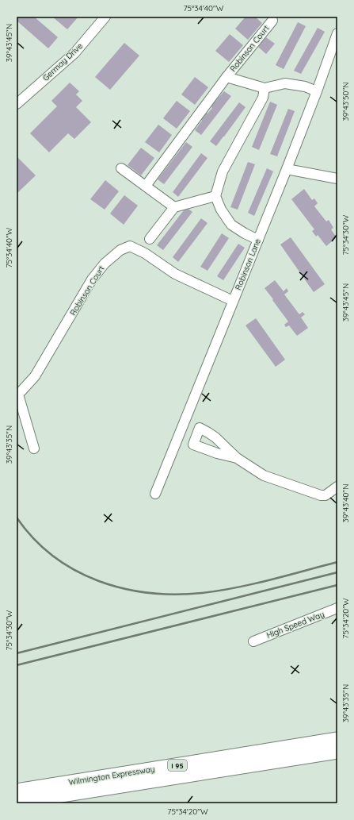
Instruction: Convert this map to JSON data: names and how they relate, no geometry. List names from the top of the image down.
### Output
{
  "streets": {
    "highway": ["I 95", "Wilmington Expressway"],
    "street": [
      "Robinson Court",
      "Germay Drive",
      "Robinson Lane",
      "High Speed Way"
    ]
  },
  "crossings": [
    ["Robinson Court", "Robinson Lane"]
  ],
  "coordinates": [
    "75°34'40\"W",
    "39°43'45\"N",
    "39°43'50\"N",
    "75°34'30\"W",
    "39°43'35\"N",
    "39°43'40\"N",
    "75°34'20\"W"
  ]
}
